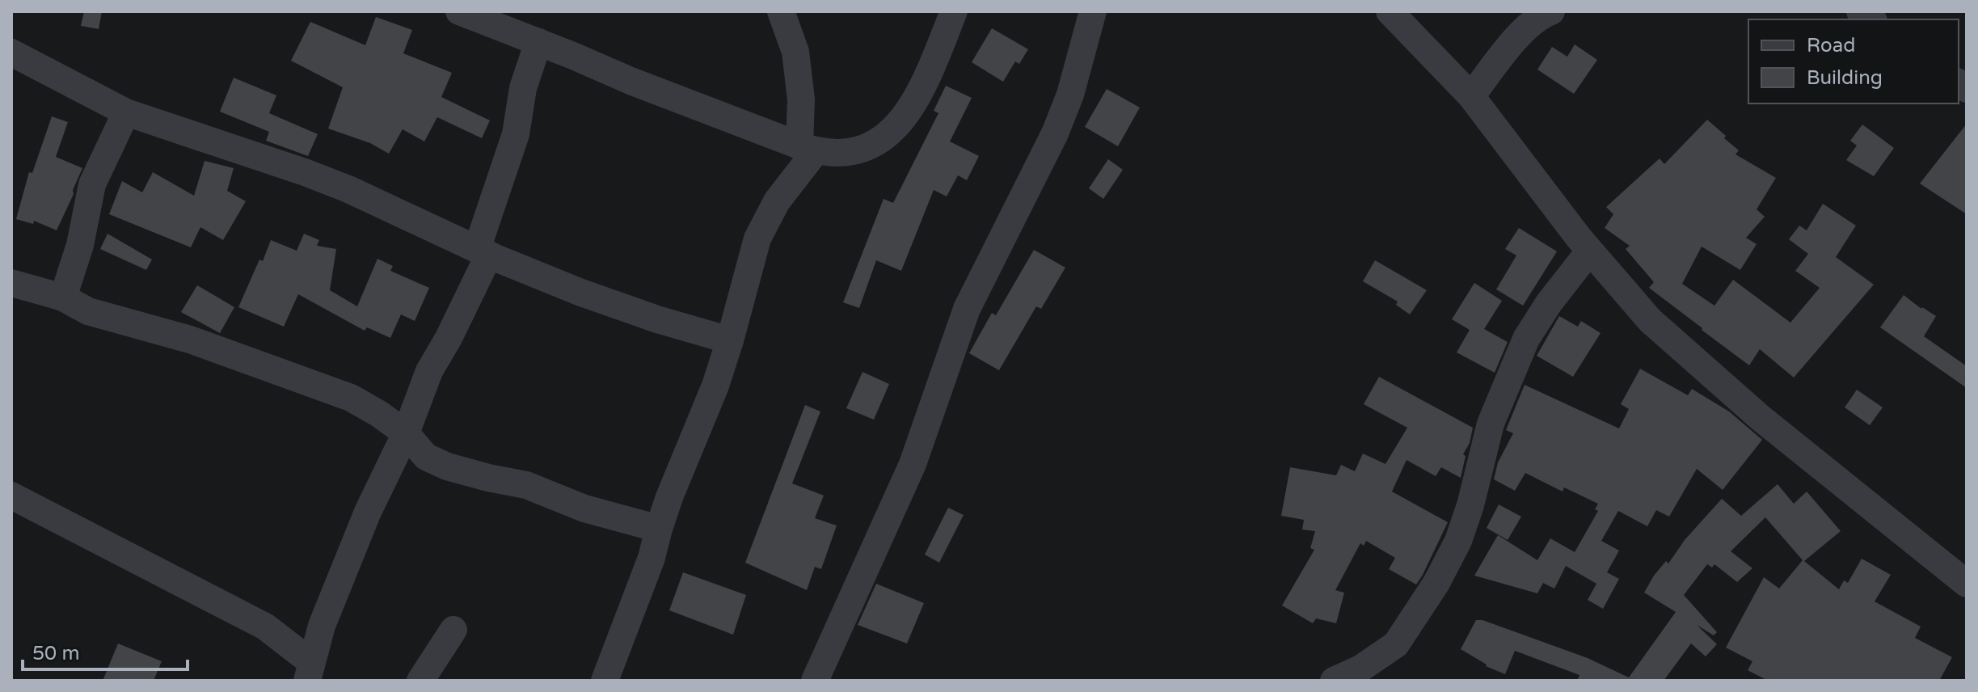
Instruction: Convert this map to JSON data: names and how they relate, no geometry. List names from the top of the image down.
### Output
{
  "legend": ["Road", "Building"],
  "scale_bar": "50 m"
}
